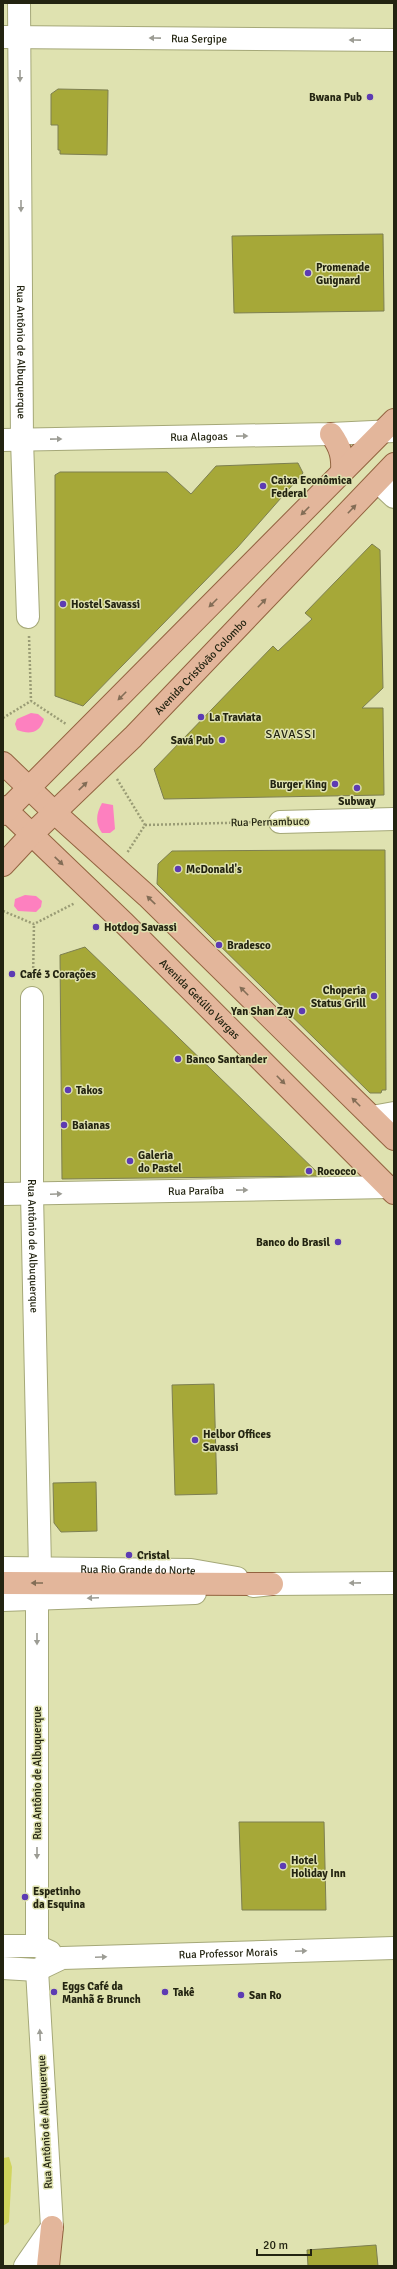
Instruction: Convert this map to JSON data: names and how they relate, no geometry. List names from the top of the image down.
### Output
{
  "streets": {
    "main road": ["Avenida Cristóvão Colombo", "Avenida Getúlio Vargas"],
    "street": [
      "Rua Sergipe",
      "Rua Antônio de Albuquerque",
      "Rua Alagoas",
      "Rua Pernambuco",
      "Rua Paraíba",
      "Rua Rio Grande do Norte",
      "Rua Professor Morais"
    ]
  },
  "crossings": [
    ["Rua Sergipe", "Rua Antônio de Albuquerque"],
    ["Rua Antônio de Albuquerque", "Rua Alagoas"],
    ["Rua Antônio de Albuquerque", "Rua Paraíba"],
    ["Rua Antônio de Albuquerque", "Rua Rio Grande do Norte"],
    ["Rua Antônio de Albuquerque", "Rua Professor Morais"],
    ["Avenida Cristóvão Colombo", "Avenida Getúlio Vargas"],
    ["Avenida Getúlio Vargas", "Rua Paraíba"]
  ],
  "one_way": [
    "Rua Sergipe",
    "Rua Alagoas",
    "Rua Paraíba",
    "Rua Professor Morais"
  ],
  "districts": ["SAVASSI"],
  "places": [
    "Bwana Pub",
    "Promenade Guignard",
    "Caixa Econômica Federal",
    "Hostel Savassi",
    "La Traviata",
    "Savá Pub",
    "Burger King",
    "Subway",
    "McDonald's",
    "Hotdog Savassi",
    "Bradesco",
    "Café 3 Corações",
    "Choperia Status Grill",
    "Yan Shan Zay",
    "Banco Santander",
    "Takos",
    "Baianas",
    "Galeria do Pastel",
    "Rococco",
    "Banco do Brasil",
    "Helbor Offices Savassi",
    "Cristal",
    "Hotel Holiday Inn",
    "Espetinho da Esquina",
    "Eggs Café da Manhã & Brunch",
    "Takê",
    "San Ro"
  ],
  "scale_bar": "20 m"
}
